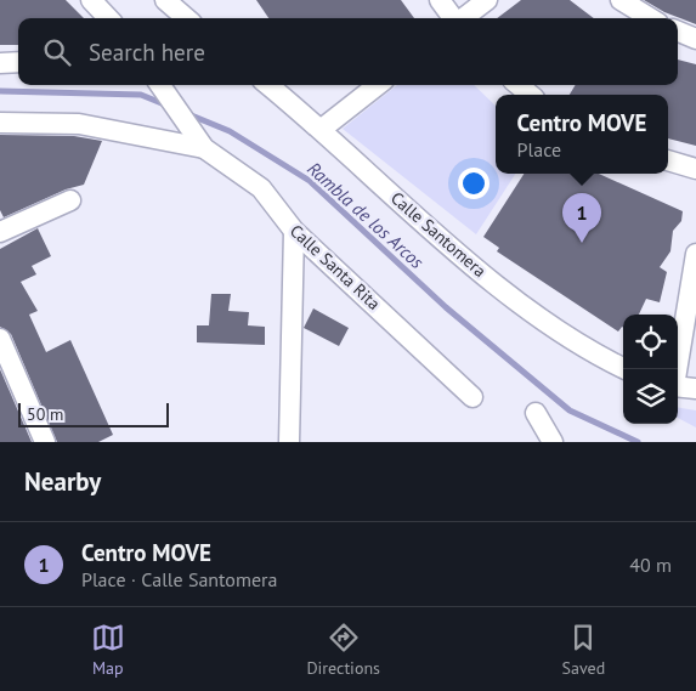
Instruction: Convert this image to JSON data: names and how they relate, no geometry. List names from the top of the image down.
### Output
{
  "streets": {
    "street": ["Calle Santomera", "Calle Santa Rita"]
  },
  "water": ["Rambla de los Arcos"],
  "scale_bar": "50 m",
  "page": {
    "search": "Search here",
    "popup": ["Centro MOVE", "Place"],
    "pins": "1",
    "scale": "50 m",
    "heading": "Nearby",
    "list": [
      {
        "mark": "1",
        "name": "Centro MOVE",
        "note": "Place · Calle Santomera",
        "value": "40 m"
      }
    ],
    "nav": ["Map", "Directions", "Saved"]
  }
}
